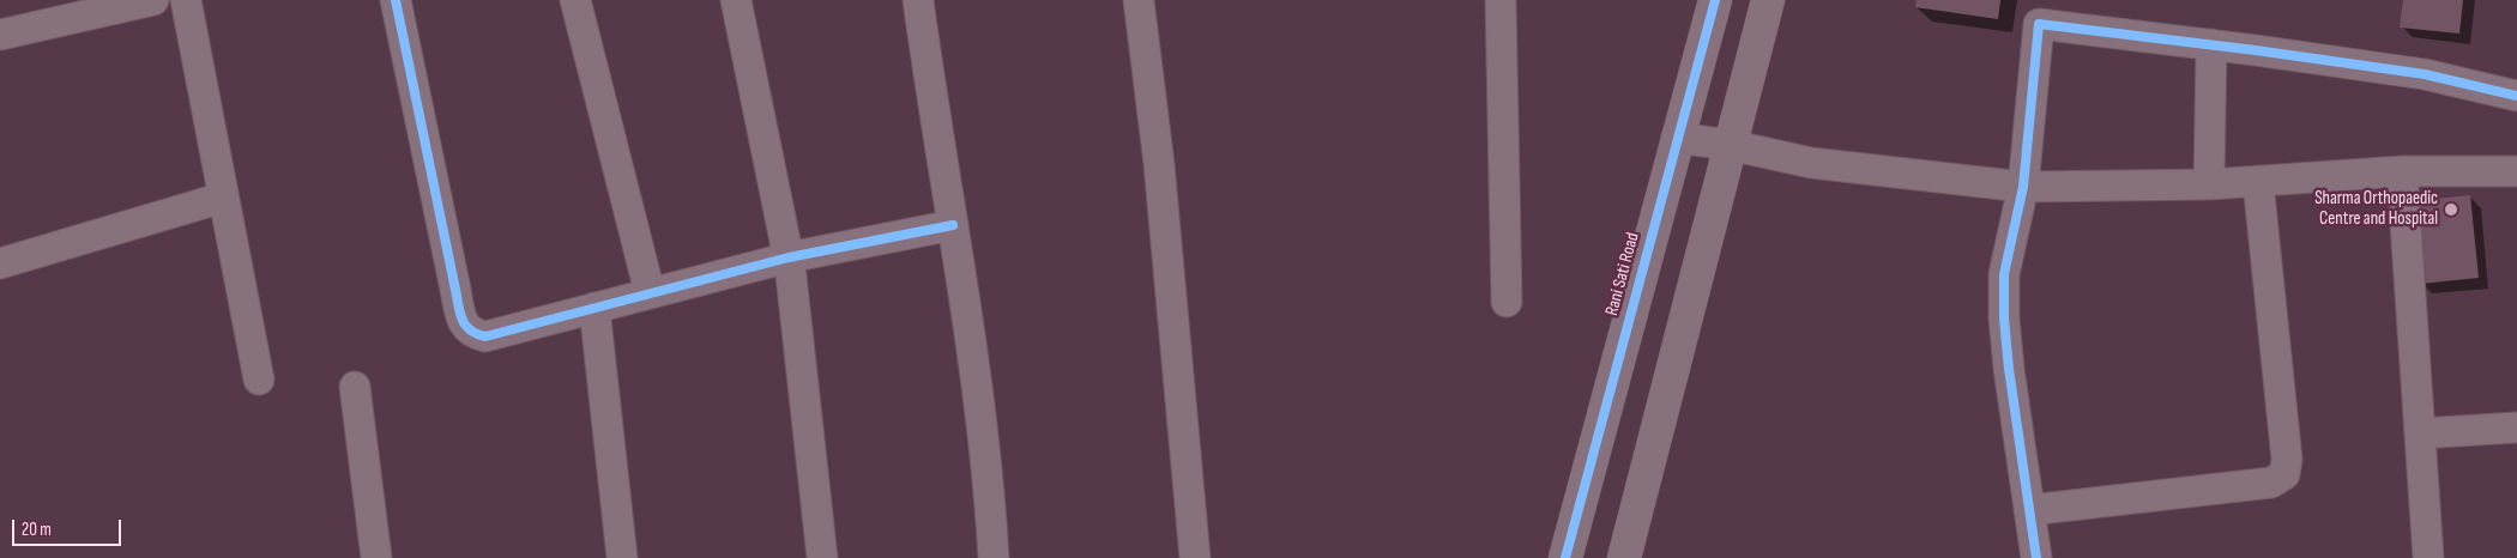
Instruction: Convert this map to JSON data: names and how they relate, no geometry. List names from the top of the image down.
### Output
{
  "streets": {
    "street": ["Rani Sati Road"]
  },
  "places": ["Sharma Orthopaedic Centre and Hospital"],
  "scale_bar": "20 m"
}
